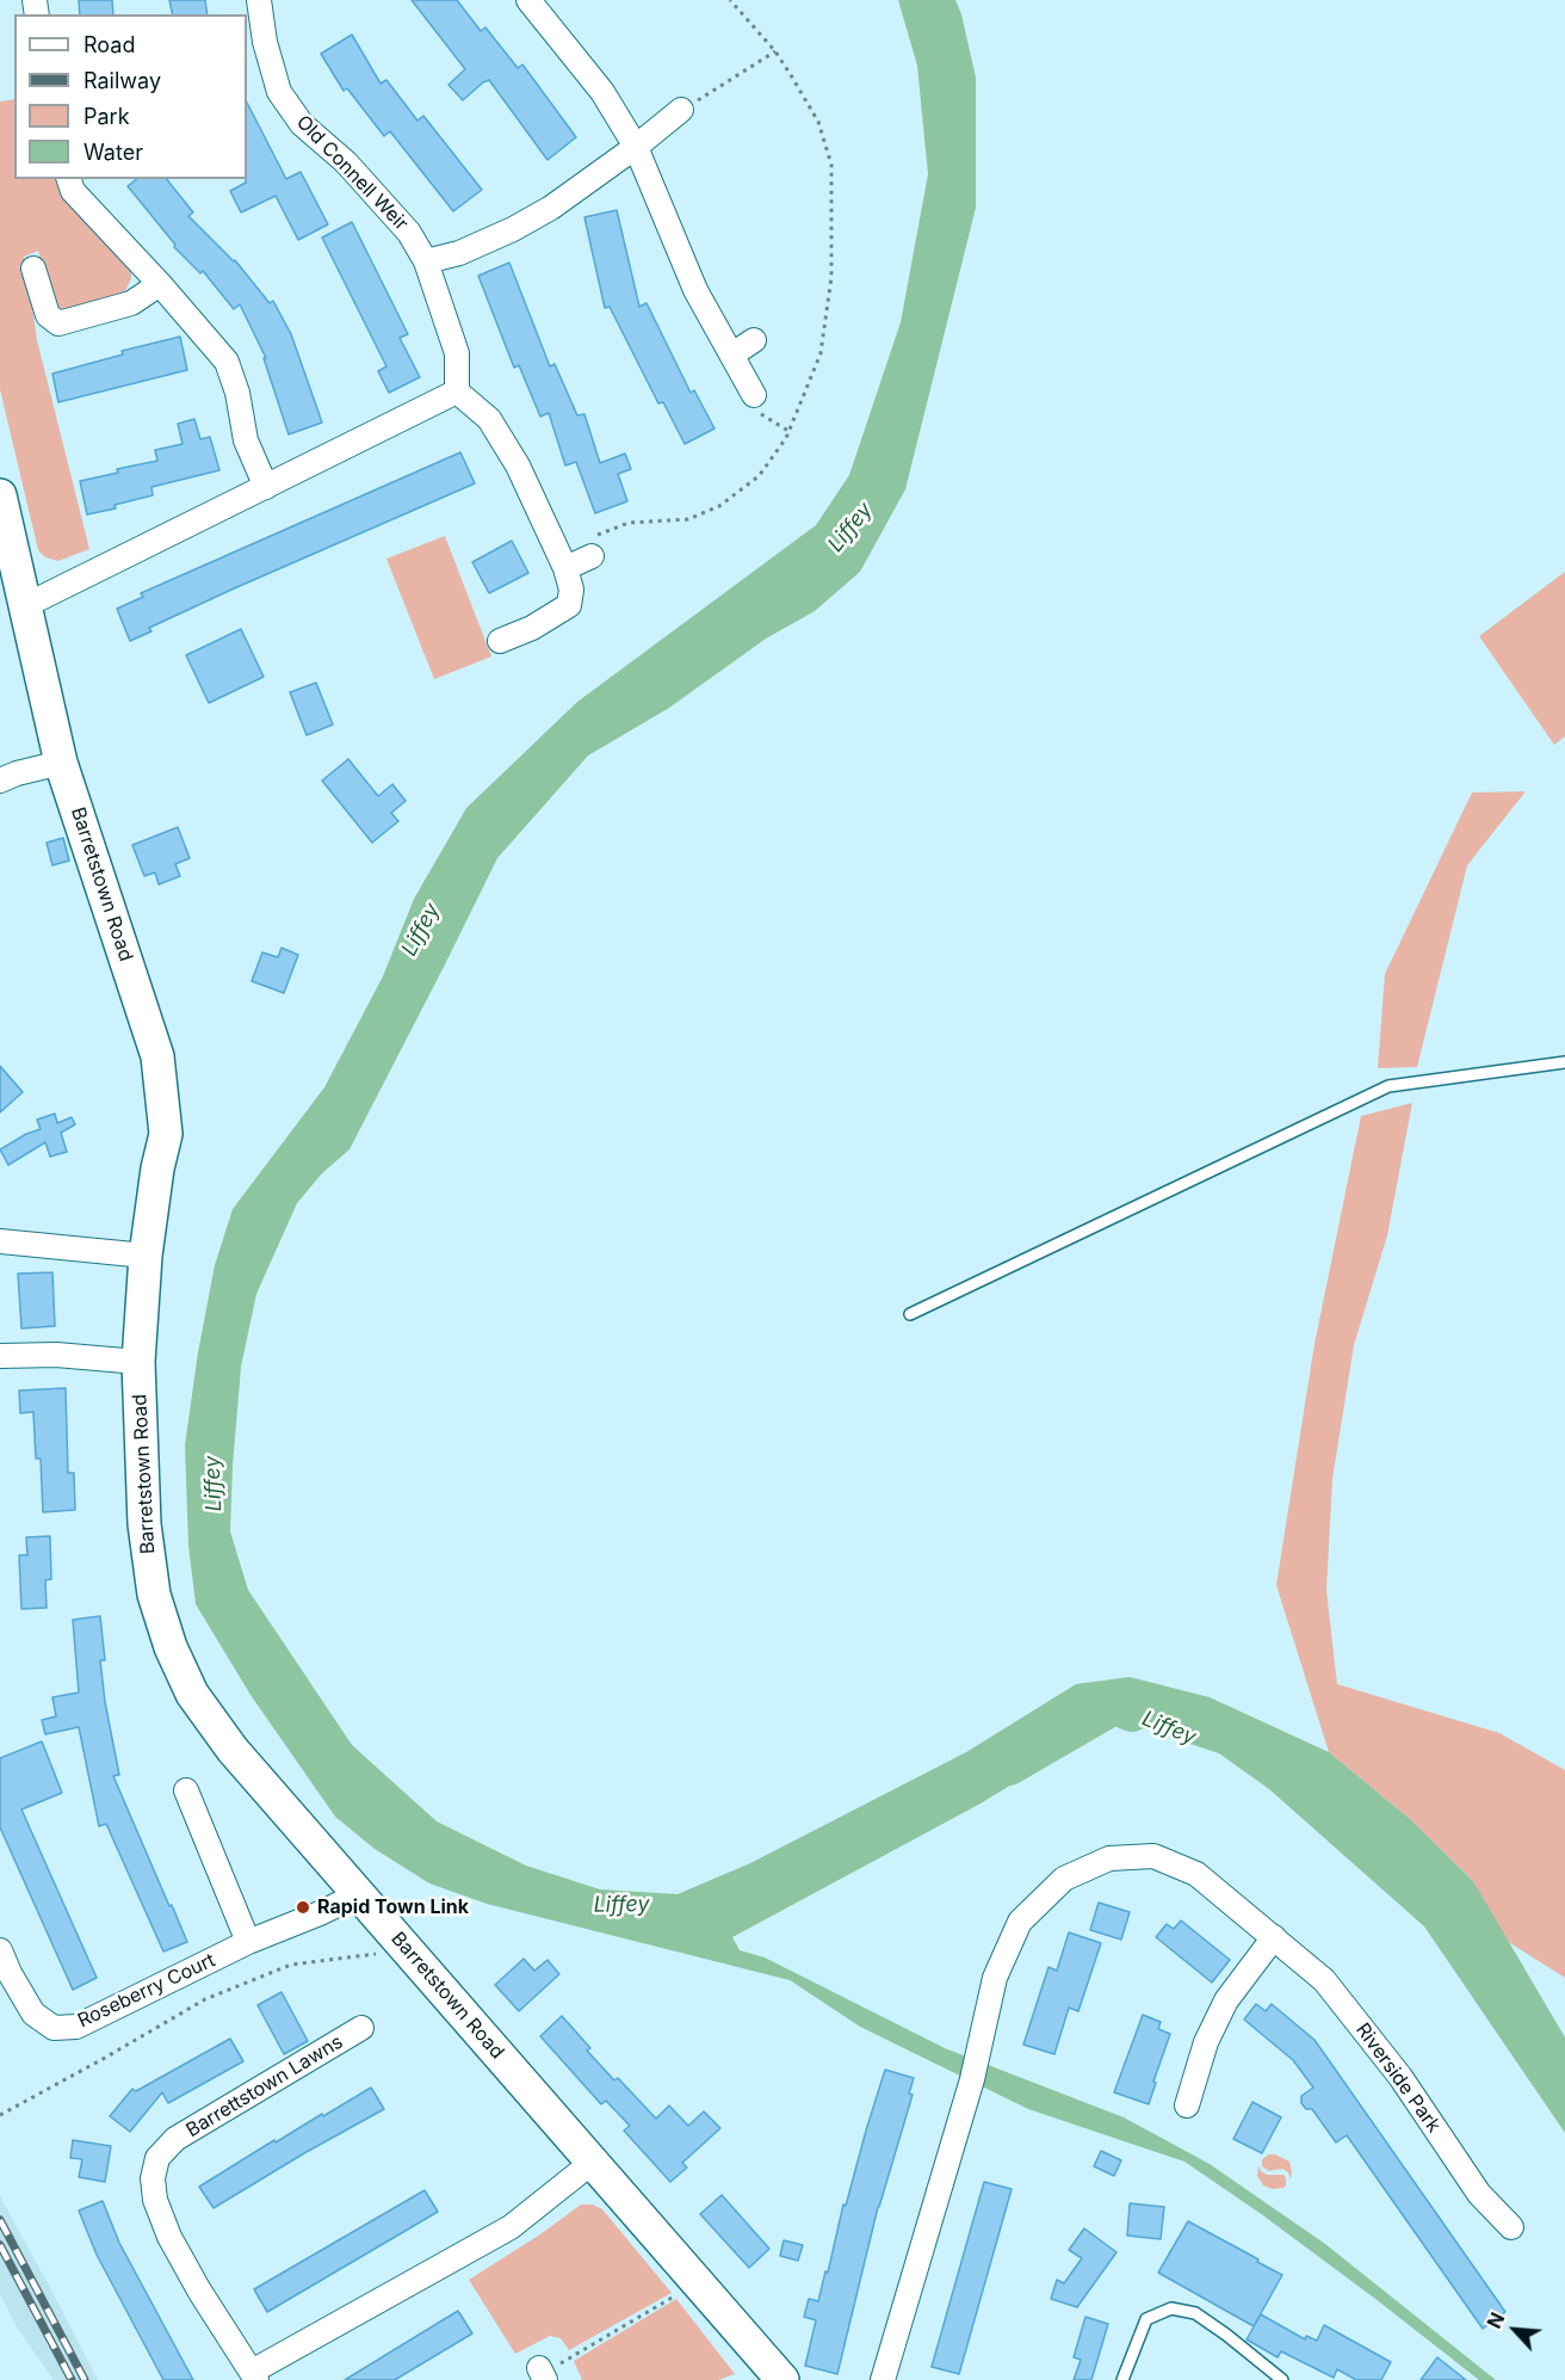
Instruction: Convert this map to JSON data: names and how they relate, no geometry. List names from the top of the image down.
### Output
{
  "streets": {
    "street": [
      "Old Connell Weir",
      "Barretstown Road",
      "Roseberry Court",
      "Riverside Park",
      "Barrettstown Lawns"
    ]
  },
  "crossings": [
    ["Barretstown Road", "Roseberry Court"],
    ["Barretstown Road", "Barrettstown Lawns"]
  ],
  "water": ["Liffey"],
  "places": ["Rapid Town Link"],
  "legend": [
    "Road",
    "Railway",
    "Park",
    "Water"
  ],
  "north": "top left"
}
